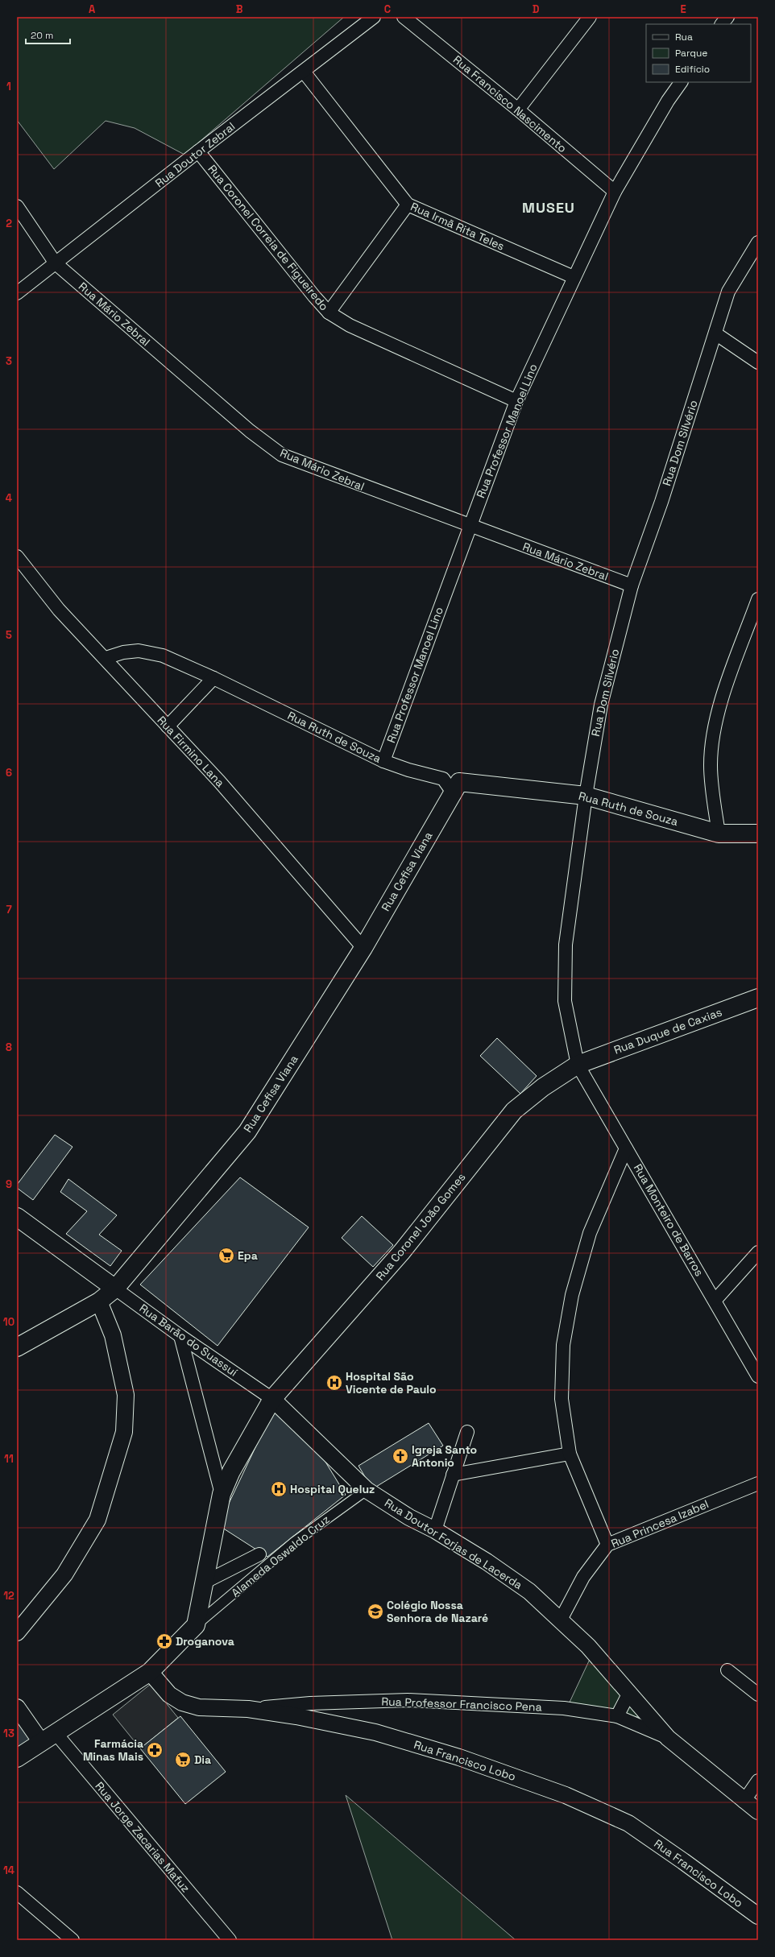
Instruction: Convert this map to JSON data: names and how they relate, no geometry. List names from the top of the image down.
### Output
{
  "streets": {
    "main road": [
      "Rua Ruth de Souza",
      "Rua Cefisa Viana",
      "Rua Duque de Caxias",
      "Rua Coronel João Gomes",
      "Rua Barão do Suassuí"
    ],
    "street": [
      "Rua Francisco Nascimento",
      "Rua Doutor Zebral",
      "Rua Irmã Rita Teles",
      "Rua Coronel Correia de Figueiredo",
      "Rua Mário Zebral",
      "Rua Professor Manoel Lino",
      "Rua Dom Silvério",
      "Rua Firmino Lana",
      "Rua Monteiro de Barros",
      "Rua Princesa Izabel",
      "Rua Doutor Forjas de Lacerda",
      "Alameda Oswaldo Cruz",
      "Rua Professor Francisco Pena",
      "Rua Francisco Lobo",
      "Rua Jorge Zacarias Mafuz"
    ]
  },
  "crossings": [
    ["Rua Francisco Nascimento", "Rua Professor Manoel Lino"],
    ["Rua Doutor Zebral", "Rua Irmã Rita Teles"],
    ["Rua Doutor Zebral", "Rua Coronel Correia de Figueiredo"],
    ["Rua Doutor Zebral", "Rua Mário Zebral"],
    ["Rua Irmã Rita Teles", "Rua Professor Manoel Lino"],
    ["Rua Coronel Correia de Figueiredo", "Rua Professor Manoel Lino"],
    ["Rua Mário Zebral", "Rua Professor Manoel Lino"],
    ["Rua Mário Zebral", "Rua Dom Silvério"],
    ["Rua Professor Manoel Lino", "Rua Ruth de Souza"],
    ["Rua Dom Silvério", "Rua Ruth de Souza"],
    ["Rua Dom Silvério", "Rua Duque de Caxias"],
    ["Rua Dom Silvério", "Rua Monteiro de Barros"],
    ["Rua Dom Silvério", "Rua Coronel João Gomes"],
    ["Rua Ruth de Souza", "Rua Firmino Lana"],
    ["Rua Ruth de Souza", "Rua Cefisa Viana"],
    ["Rua Firmino Lana", "Rua Cefisa Viana"],
    ["Rua Cefisa Viana", "Rua Barão do Suassuí"],
    ["Rua Duque de Caxias", "Rua Monteiro de Barros"],
    ["Rua Duque de Caxias", "Rua Coronel João Gomes"],
    ["Rua Monteiro de Barros", "Rua Coronel João Gomes"],
    ["Rua Coronel João Gomes", "Rua Barão do Suassuí"],
    ["Rua Coronel João Gomes", "Rua Doutor Forjas de Lacerda"],
    ["Rua Coronel João Gomes", "Alameda Oswaldo Cruz"],
    ["Rua Barão do Suassuí", "Rua Doutor Forjas de Lacerda"],
    ["Rua Princesa Izabel", "Rua Doutor Forjas de Lacerda"],
    ["Rua Doutor Forjas de Lacerda", "Alameda Oswaldo Cruz"],
    ["Rua Doutor Forjas de Lacerda", "Rua Professor Francisco Pena"],
    ["Rua Professor Francisco Pena", "Rua Francisco Lobo"]
  ],
  "districts": ["MUSEU"],
  "places": {
    "supermarket": ["Epa", "Dia"],
    "hospital": ["Hospital São Vicente de Paulo", "Hospital Queluz"],
    "church": ["Igreja Santo Antonio"],
    "school or university": ["Colégio Nossa Senhora de Nazaré"],
    "pharmacy": ["Droganova", "Farmácia Minas Mais"]
  },
  "legend": ["Rua", "Parque", "Edifício"],
  "scale_bar": "20 m",
  "grid": {
    "columns": [
      "A",
      "B",
      "C",
      "D",
      "E"
    ],
    "rows": [
      "1",
      "2",
      "3",
      "4",
      "5",
      "6",
      "7",
      "8",
      "9",
      "10",
      "11",
      "12",
      "13",
      "14"
    ]
  }
}
